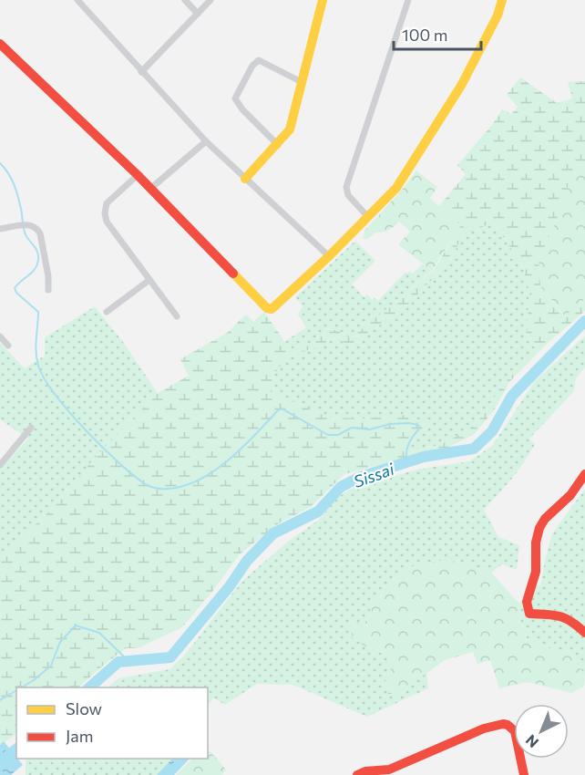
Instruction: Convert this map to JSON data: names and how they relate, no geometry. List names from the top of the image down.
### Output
{
  "water": ["Sissai"],
  "legend": ["Slow", "Jam"],
  "scale_bar": "100 m",
  "north": "bottom left"
}
